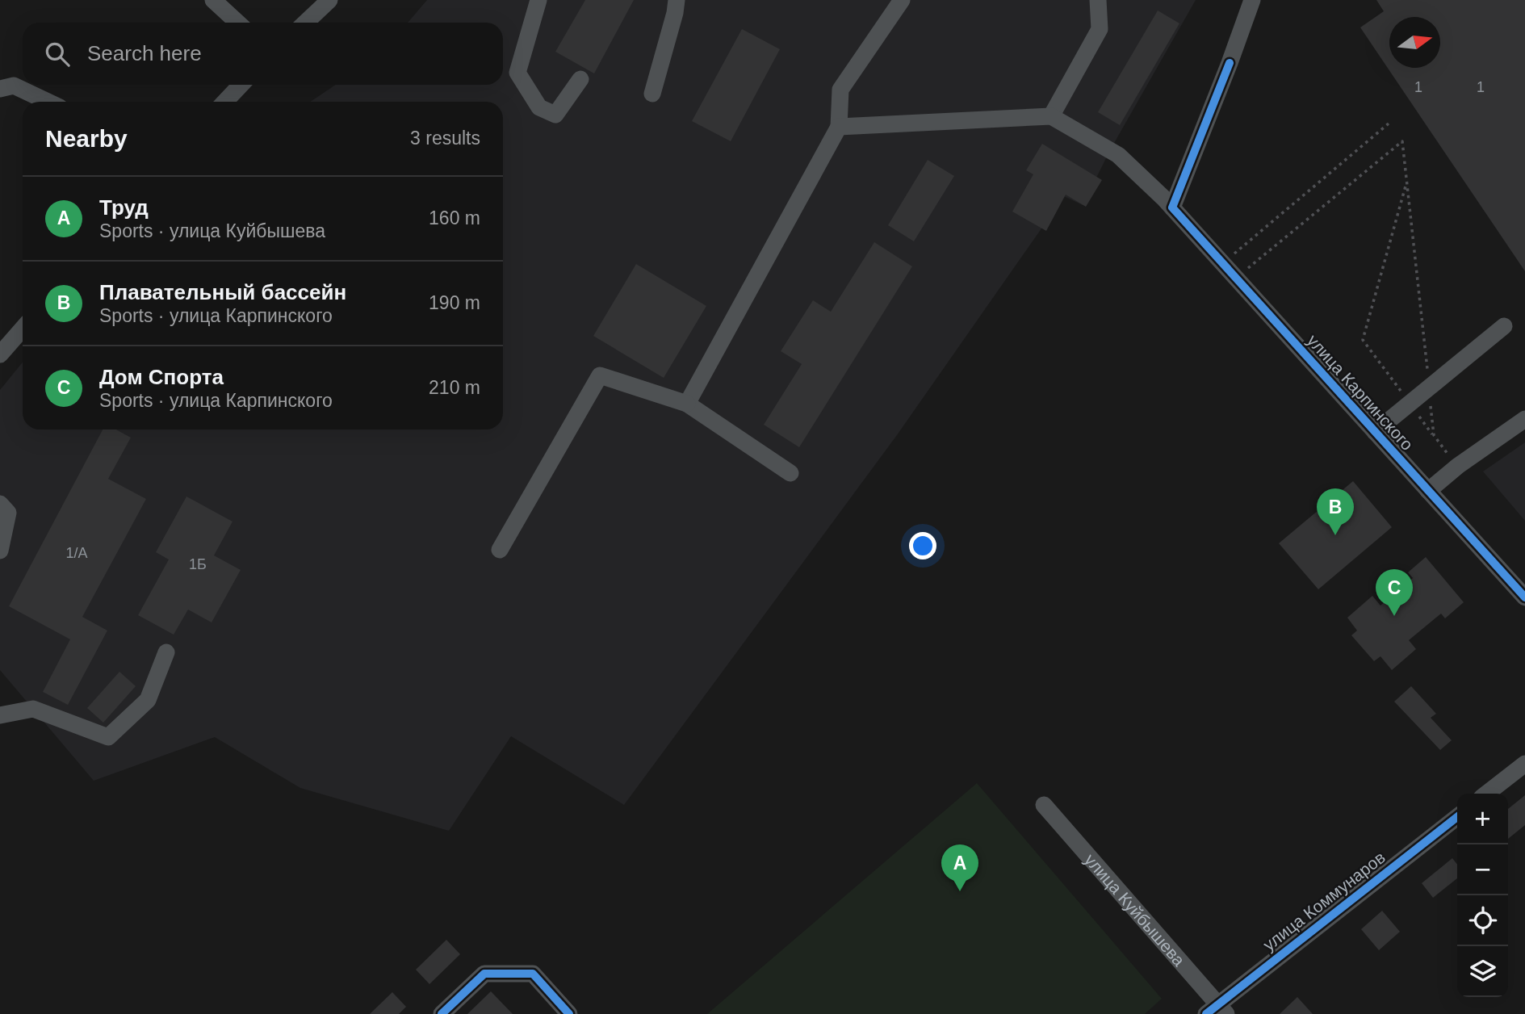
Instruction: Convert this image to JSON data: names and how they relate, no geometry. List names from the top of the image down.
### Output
{
  "streets": {
    "street": ["улица Карпинского", "улица Коммунаров", "улица Куйбышева"]
  },
  "crossings": [
    ["улица Коммунаров", "улица Куйбышева"]
  ],
  "house_numbers": [
    "1",
    "1",
    "1/А",
    "1Б"
  ],
  "north": "right",
  "page": {
    "search": "Search here",
    "heading": ["Nearby", "3 results"],
    "list": [
      {
        "mark": "A",
        "name": "Труд",
        "note": "Sports · улица Куйбышева",
        "value": "160 m"
      },
      {
        "mark": "B",
        "name": "Плавательный бассейн",
        "note": "Sports · улица Карпинского",
        "value": "190 m"
      },
      {
        "mark": "C",
        "name": "Дом Спорта",
        "note": "Sports · улица Карпинского",
        "value": "210 m"
      }
    ],
    "pins": ["B", "C", "A"],
    "map_buttons": ["+", "−"]
  }
}
